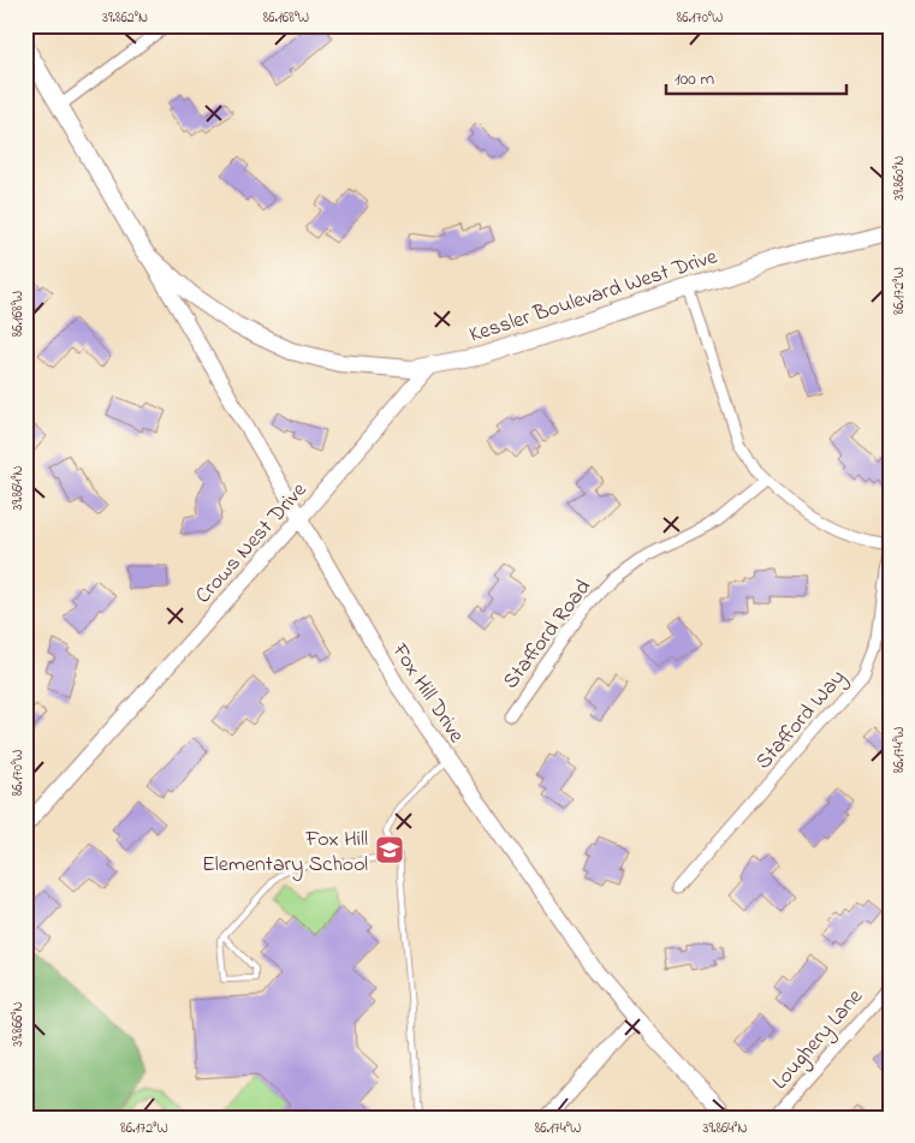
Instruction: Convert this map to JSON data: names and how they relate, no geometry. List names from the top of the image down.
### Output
{
  "streets": {
    "main road": ["Kessler Boulevard West Drive"],
    "street": [
      "Crows Nest Drive",
      "Stafford Road",
      "Fox Hill Drive",
      "Stafford Way",
      "Loughery Lane"
    ]
  },
  "crossings": [
    ["Kessler Boulevard West Drive", "Crows Nest Drive"],
    ["Kessler Boulevard West Drive", "Fox Hill Drive"],
    ["Crows Nest Drive", "Fox Hill Drive"]
  ],
  "places": {
    "school or university": ["Fox Hill Elementary School"]
  },
  "scale_bar": "100 m",
  "coordinates": [
    "39.862°N",
    "86.168°W",
    "86.170°W",
    "39.860°N",
    "86.172°W",
    "39.864°N",
    "86.174°W",
    "39.866°N"
  ]
}
